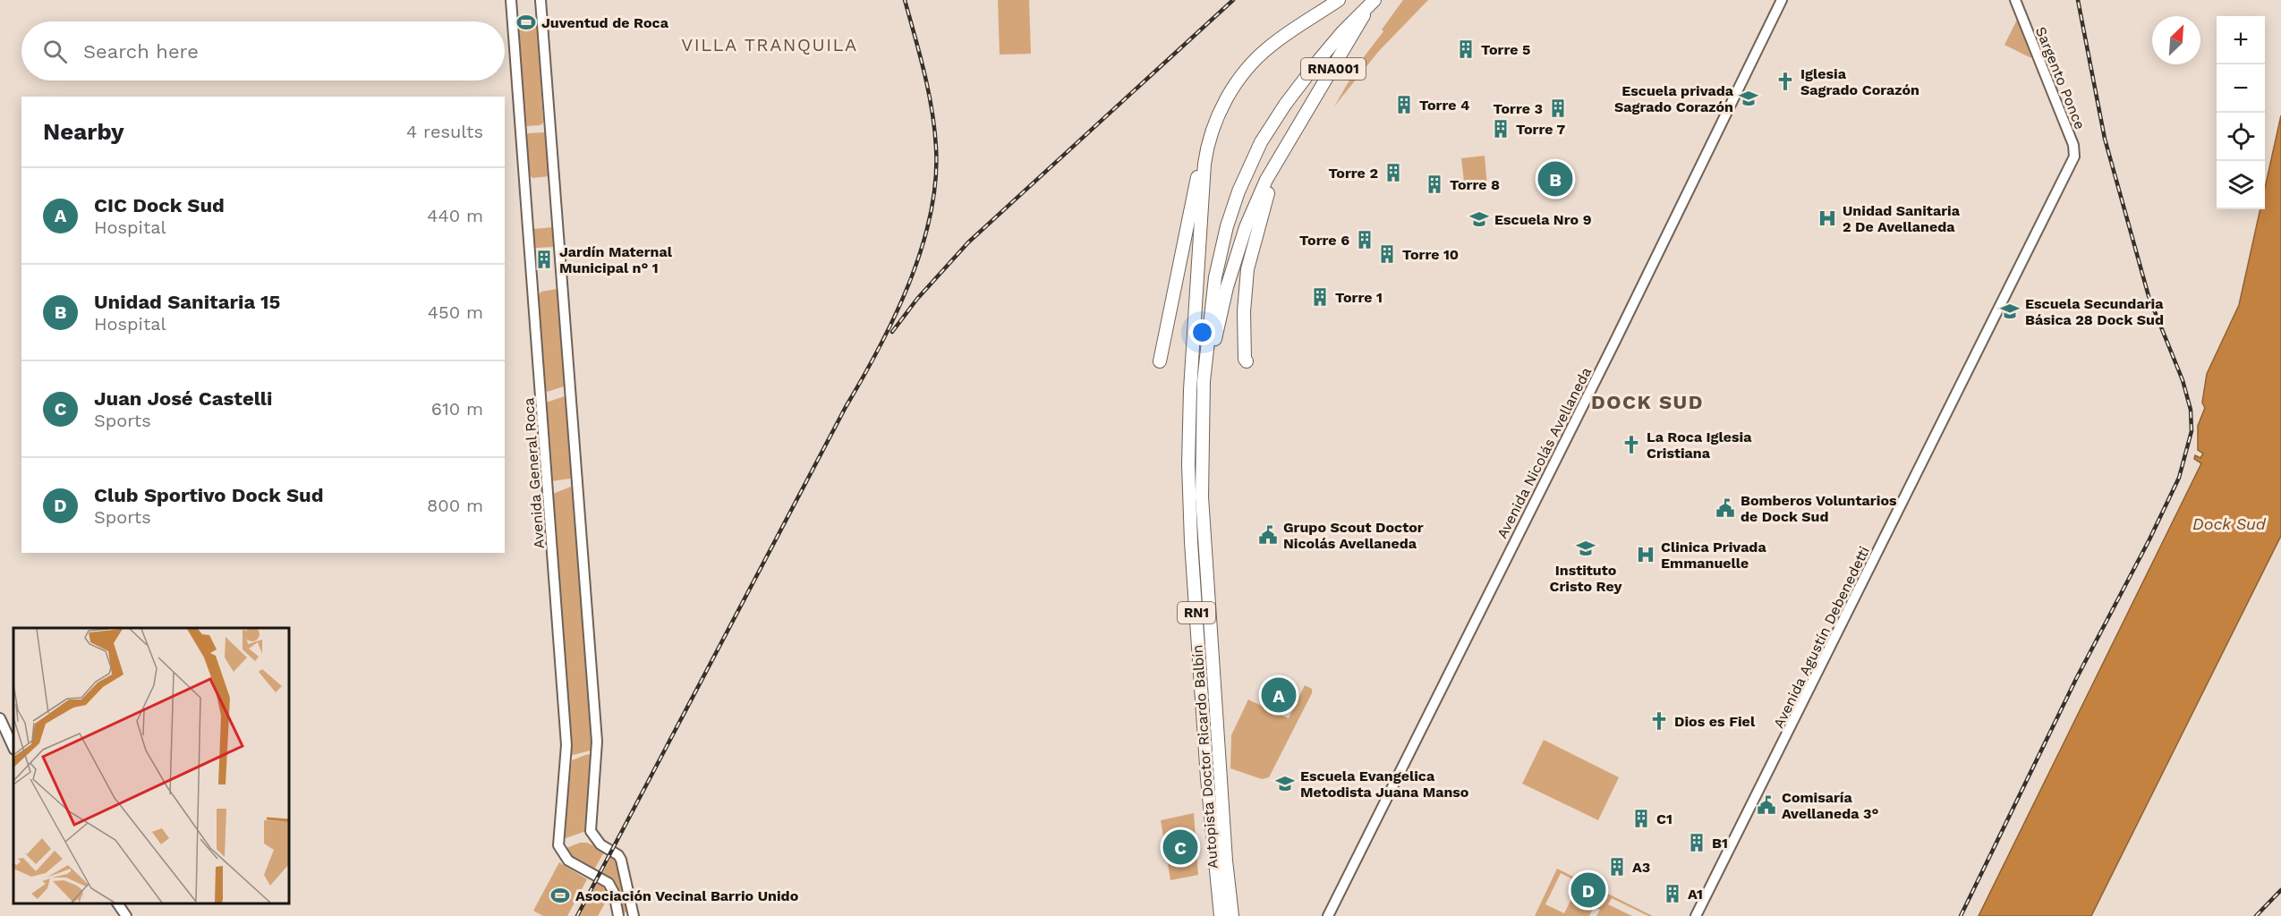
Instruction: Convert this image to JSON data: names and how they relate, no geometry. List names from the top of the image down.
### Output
{
  "streets": {
    "highway": ["RNA001", "RN1", "Autopista Doctor Ricardo Balbín"],
    "main road": [
      "Sargento Ponce",
      "Avenida Nicolás Avellaneda",
      "Avenida General Roca",
      "Avenida Agustín Debenedetti"
    ]
  },
  "crossings": [
    ["RNA001", "Autopista Doctor Ricardo Balbín"],
    ["Sargento Ponce", "Avenida Agustín Debenedetti"]
  ],
  "districts": ["VILLA TRANQUILA", "DOCK SUD"],
  "water": ["Dock Sud"],
  "places": {
    "sports": ["Juventud de Roca", "Asociación Vecinal Barrio Unido"],
    "building": [
      "Torre 5",
      "Torre 4",
      "Torre 3",
      "Torre 7",
      "Torre 2",
      "Torre 8",
      "Torre 6",
      "Torre 10",
      "Jardín Maternal Municipal n° 1",
      "Torre 1",
      "C1",
      "B1",
      "A3",
      "A1"
    ],
    "church": ["Iglesia Sagrado Corazón", "La Roca Iglesia Cristiana", "Dios es Fiel"],
    "school or university": [
      "Escuela privada Sagrado Corazón",
      "Escuela Nro 9",
      "Escuela Secundaria Básica 28 Dock Sud",
      "Instituto Cristo Rey",
      "Escuela Evangelica Metodista Juana Manso"
    ],
    "hospital": ["Unidad Sanitaria 2 De Avellaneda", "Clinica Privada Emmanuelle"],
    "public building": ["Bomberos Voluntarios de Dock Sud", "Grupo Scout Doctor Nicolás Avellaneda", "Comisaría Avellaneda 3°"]
  },
  "north": "top right",
  "page": {
    "map_buttons": ["+", "−"],
    "search": "Search here",
    "heading": ["Nearby", "4 results"],
    "pins": [
      "B",
      "A",
      "C",
      "D"
    ],
    "list": [
      {
        "mark": "A",
        "name": "CIC Dock Sud",
        "note": "Hospital",
        "value": "440 m"
      },
      {
        "mark": "B",
        "name": "Unidad Sanitaria 15",
        "note": "Hospital",
        "value": "450 m"
      },
      {
        "mark": "C",
        "name": "Juan José Castelli",
        "note": "Sports",
        "value": "610 m"
      },
      {
        "mark": "D",
        "name": "Club Sportivo Dock Sud",
        "note": "Sports",
        "value": "800 m"
      }
    ]
  }
}
